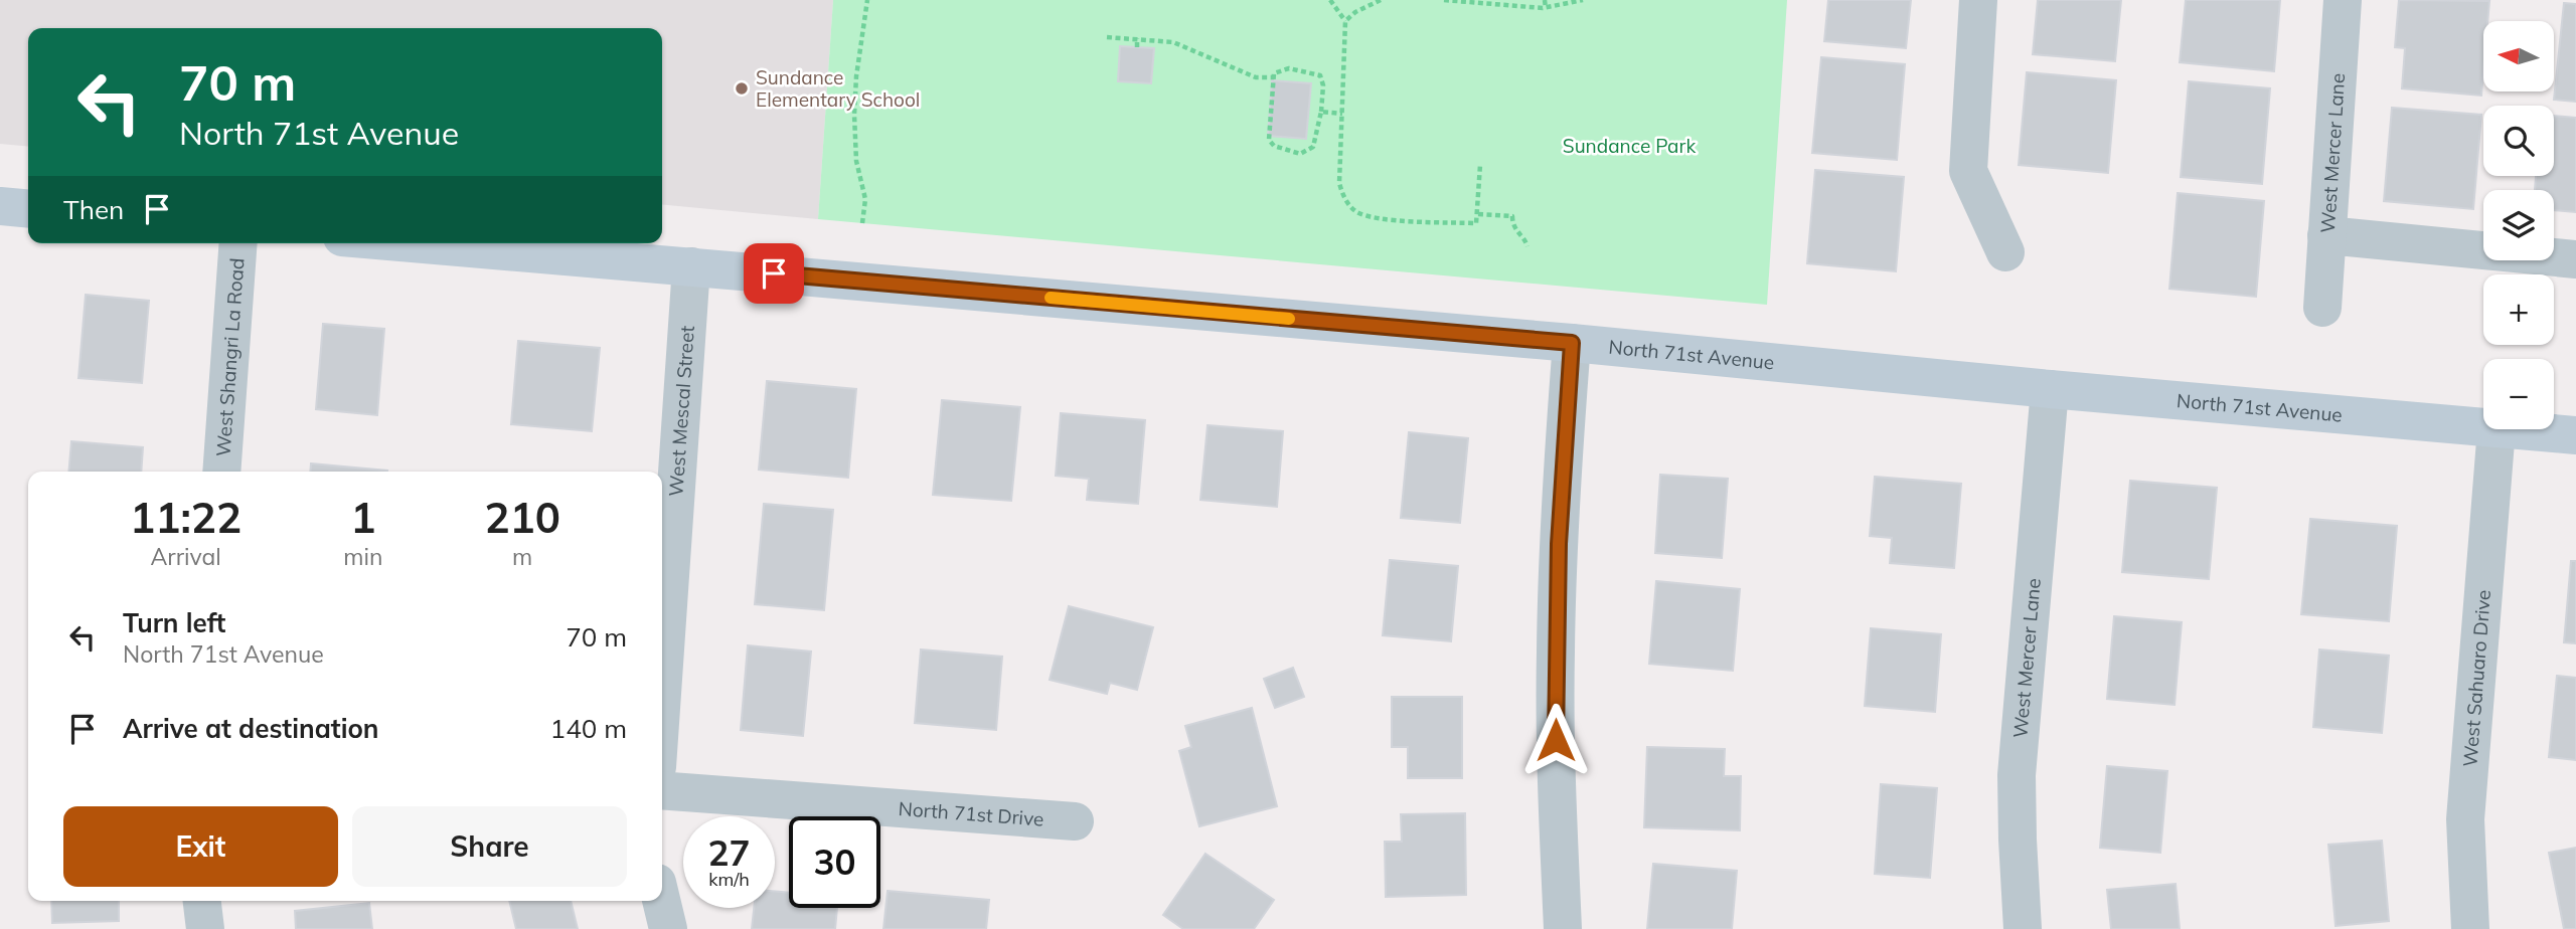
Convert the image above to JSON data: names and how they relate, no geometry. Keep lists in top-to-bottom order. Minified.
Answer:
{"streets":{"street":["West Mercer Lane","North 71st Avenue","West Shangri La Road","West Mescal Street","West Sahuaro Drive","North 71st Drive"]},"crossings":[["West Mercer Lane","North 71st Avenue"],["North 71st Avenue","West Mescal Street"]],"parks":["Sundance Park"],"places":["Sundance Elementary School"],"north":"left","page":{"map_buttons":["+","−"],"turn":["70 m","North 71st Avenue"],"then":"Then","eta":["11:22","Arrival","1","min","210","m"],"list":[{"name":"Turn left","note":"North 71st Avenue","value":"70 m"},{"name":"Arrive at destination","value":"140 m"}],"buttons":["Exit","Share"],"speed":"27 km/h","limit":"30"}}
